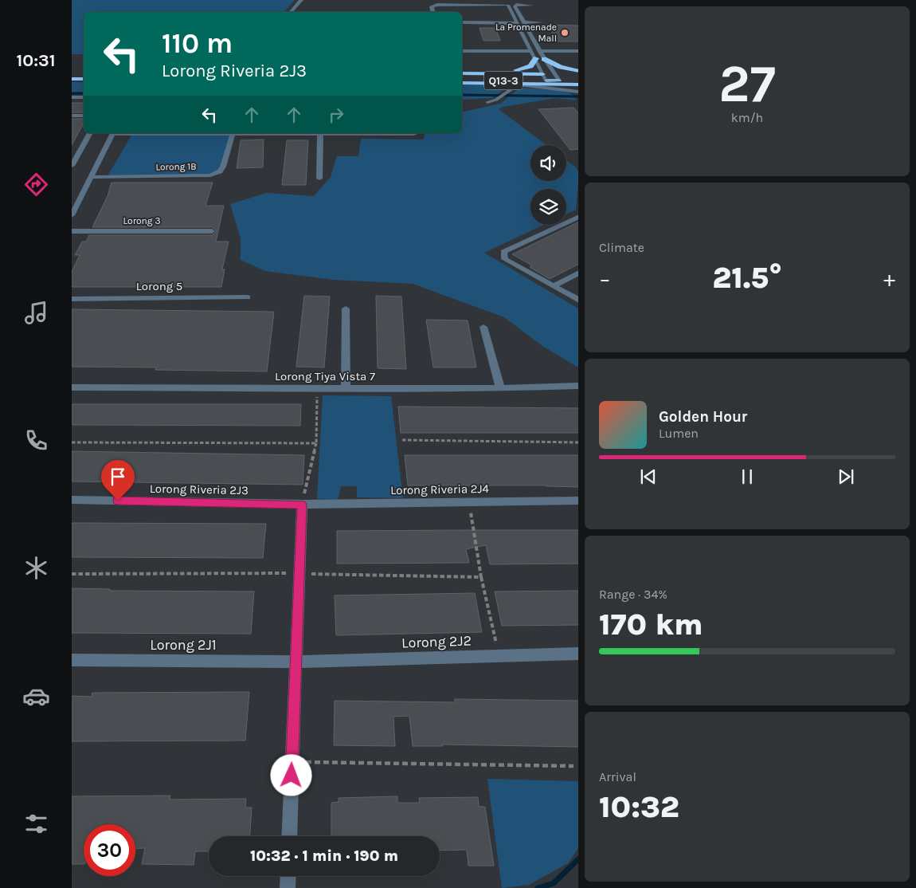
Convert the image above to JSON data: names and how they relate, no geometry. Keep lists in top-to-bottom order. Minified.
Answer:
{"streets":{"highway":["Q13-3"],"street":["Lorong 1B","Lorong 3","Lorong 5","Lorong Tiya Vista 7","Lorong Riveria 2J3","Lorong Riveria 2J4","Lorong 2J2","Lorong 2J1"]},"crossings":[["Lorong Riveria 2J3","Lorong Riveria 2J4"],["Lorong 2J2","Lorong 2J1"]],"places":["La Promenade Mall"],"page":{"tabs":"10:31","tile":[["27","km/h"],"Climate",["Range · 34%","170 km"],["Arrival","10:32"]],"turn":["110 m","Lorong Riveria 2J3"],"heat":["−","21.5°","+"],"song":["Golden Hour","Lumen"],"limit":"30","trip":"10:32 · 1 min · 190 m"}}
